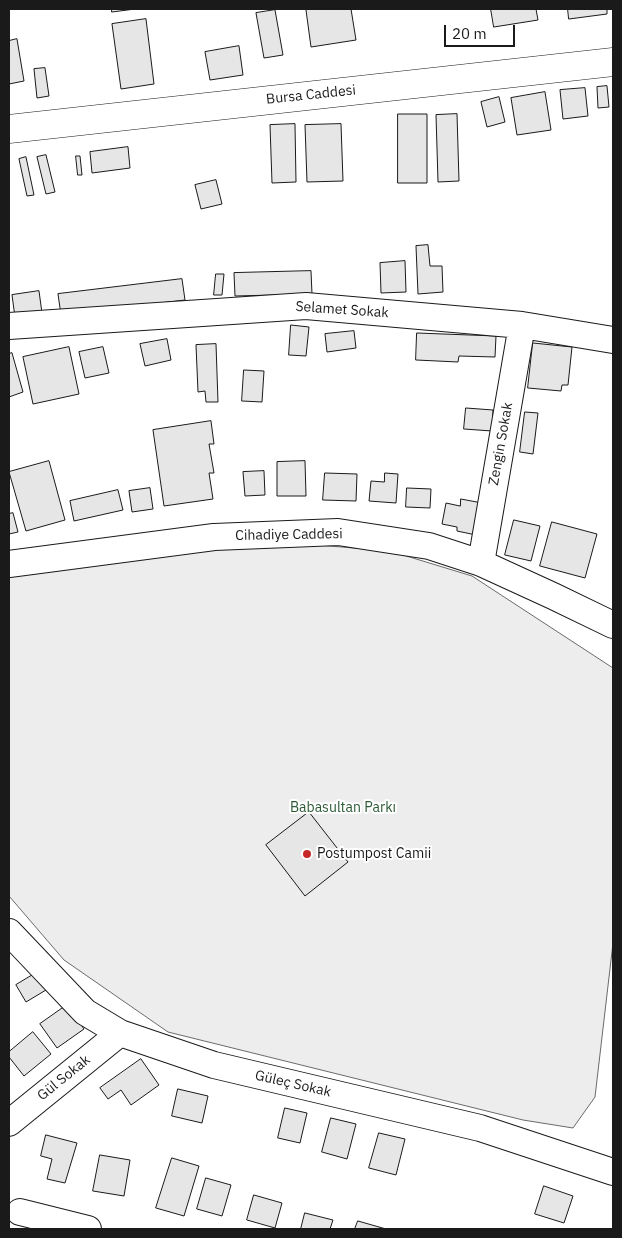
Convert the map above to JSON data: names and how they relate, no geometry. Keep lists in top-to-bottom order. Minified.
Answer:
{"streets":{"main road":["Bursa Caddesi"],"street":["Selamet Sokak","Zengin Sokak","Cihadiye Caddesi","Gül Sokak","Güleç Sokak"]},"crossings":[["Selamet Sokak","Zengin Sokak"],["Zengin Sokak","Cihadiye Caddesi"],["Gül Sokak","Güleç Sokak"]],"parks":["Babasultan Parkı"],"places":["Postumpost Camii"],"scale_bar":"20 m"}
